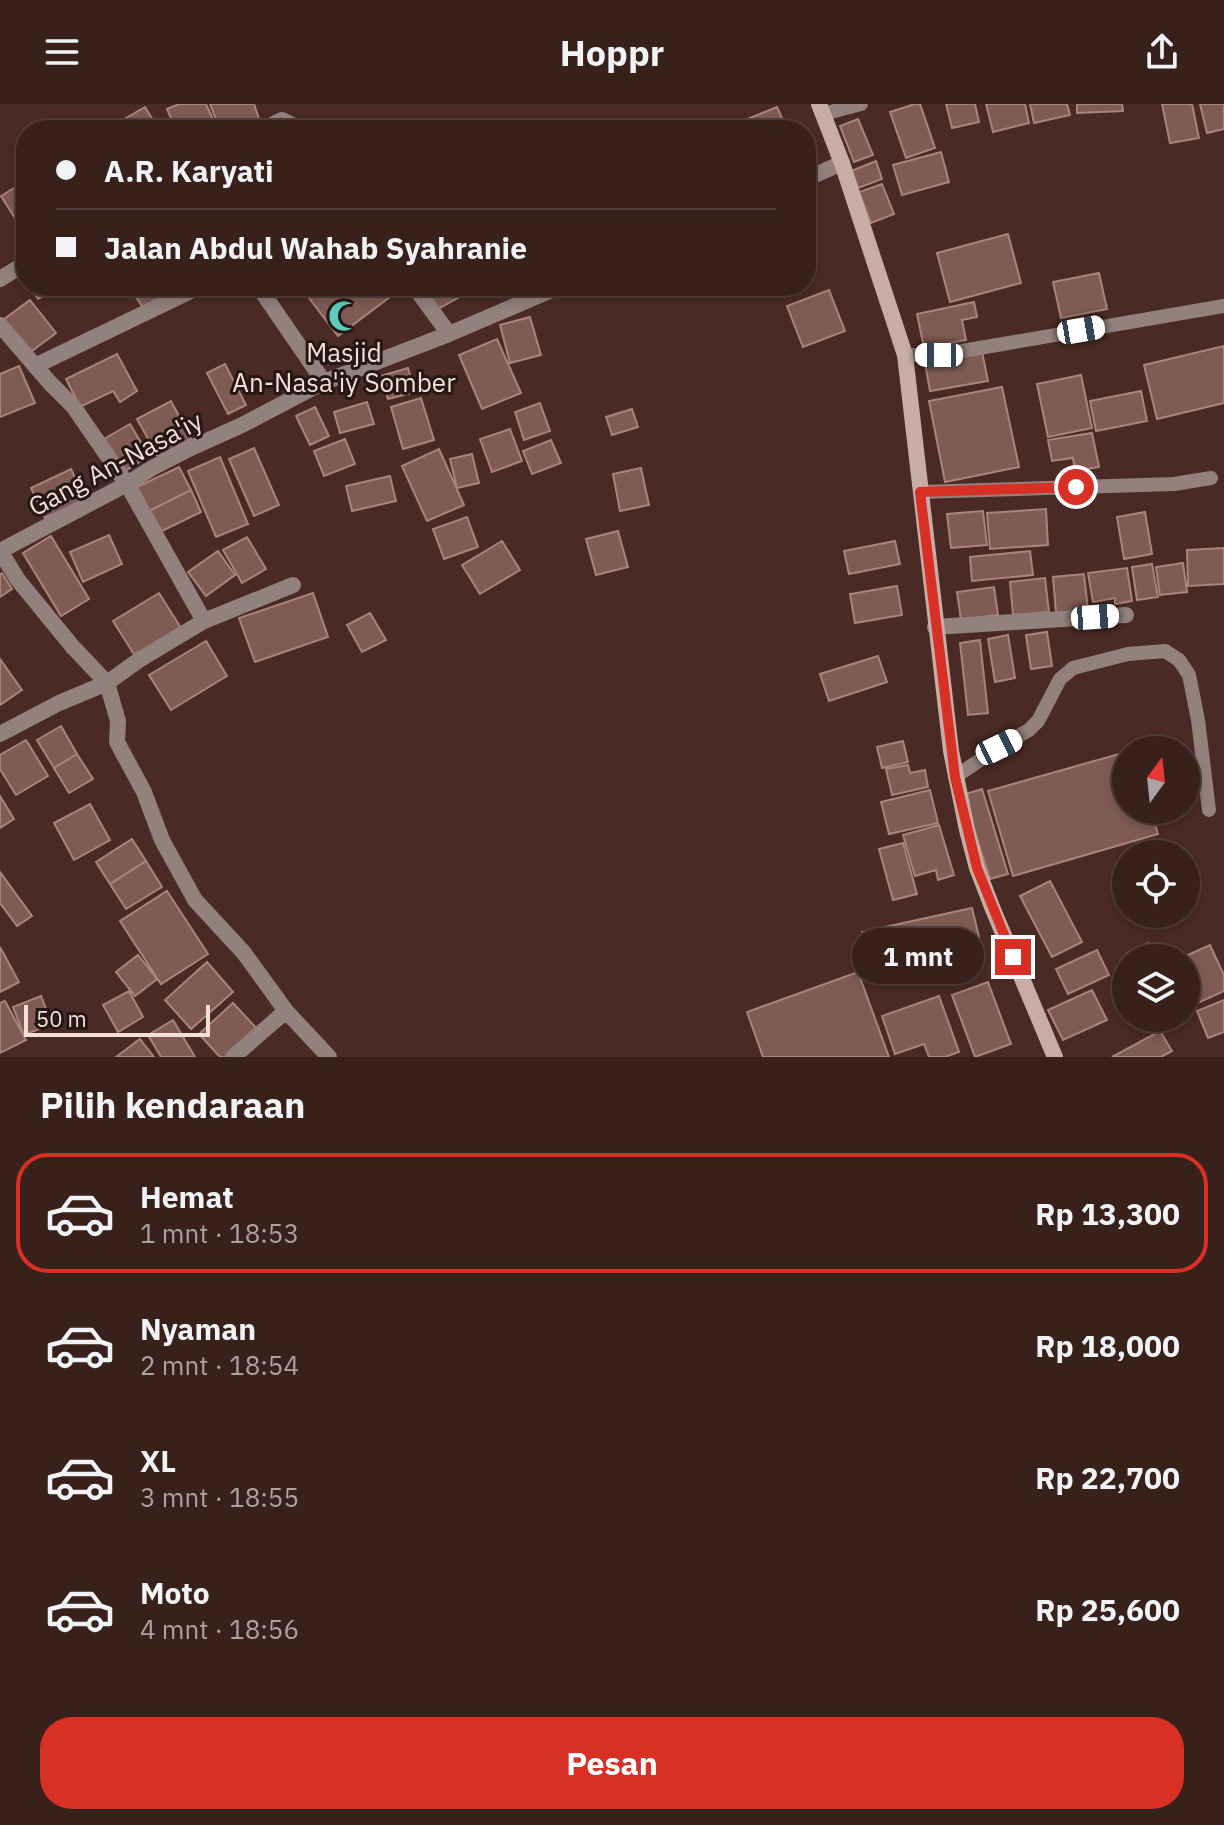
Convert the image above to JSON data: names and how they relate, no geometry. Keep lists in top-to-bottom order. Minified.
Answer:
{"streets":{"street":["Gang An-Nasa'iy"]},"places":{"mosque":["Masjid An-Nasa'iy Somber"]},"scale_bar":"50 m","north":"top","page":{"header":"Hoppr","banner":["A.R. Karyati","Jalan Abdul Wahab Syahranie"],"bubble":"1 mnt","scale":"50 m","heading":"Pilih kendaraan","list":[{"name":"Hemat","note":"1 mnt · 18:53","value":"Rp 13,300"},{"name":"Nyaman","note":"2 mnt · 18:54","value":"Rp 18,000"},{"name":"XL","note":"3 mnt · 18:55","value":"Rp 22,700"},{"name":"Moto","note":"4 mnt · 18:56","value":"Rp 25,600"}],"buttons":"Pesan"}}
